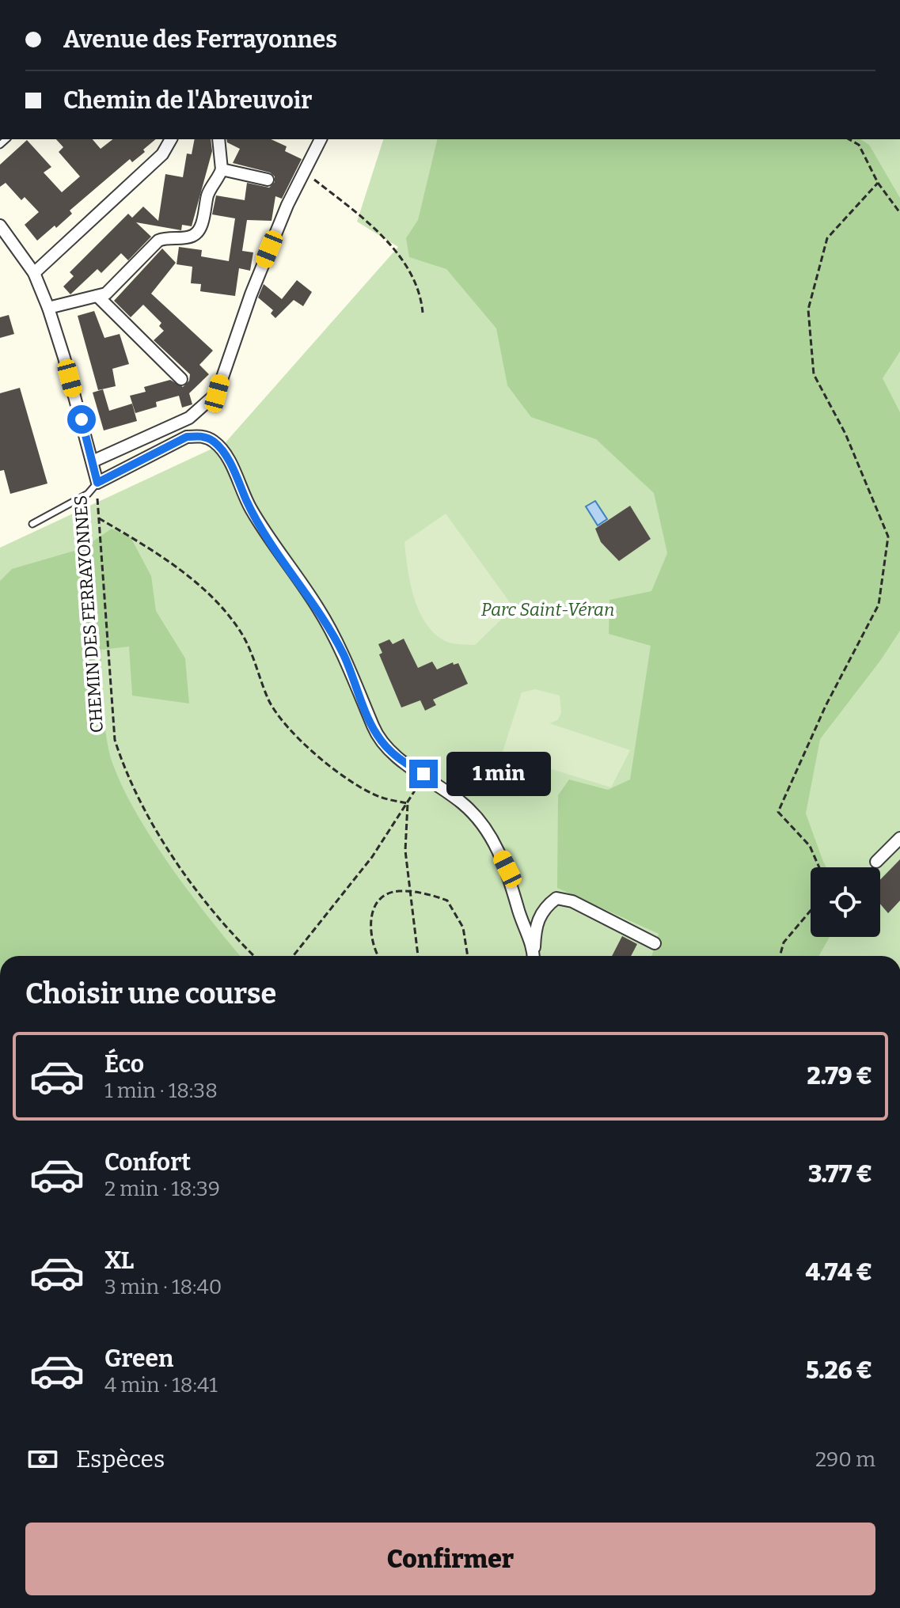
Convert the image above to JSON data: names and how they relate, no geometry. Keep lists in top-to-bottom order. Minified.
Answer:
{"streets":{"path":["CHEMIN DES FERRAYONNES"]},"parks":["Parc Saint-Véran"],"page":{"banner":["Avenue des Ferrayonnes","Chemin de l'Abreuvoir"],"bubble":"1 min","heading":"Choisir une course","list":[{"name":"Éco","note":"1 min · 18:38","value":"2.79 €"},{"name":"Confort","note":"2 min · 18:39","value":"3.77 €"},{"name":"XL","note":"3 min · 18:40","value":"4.74 €"},{"name":"Green","note":"4 min · 18:41","value":"5.26 €"}],"pay":["Espèces","290 m"],"buttons":"Confirmer"}}
